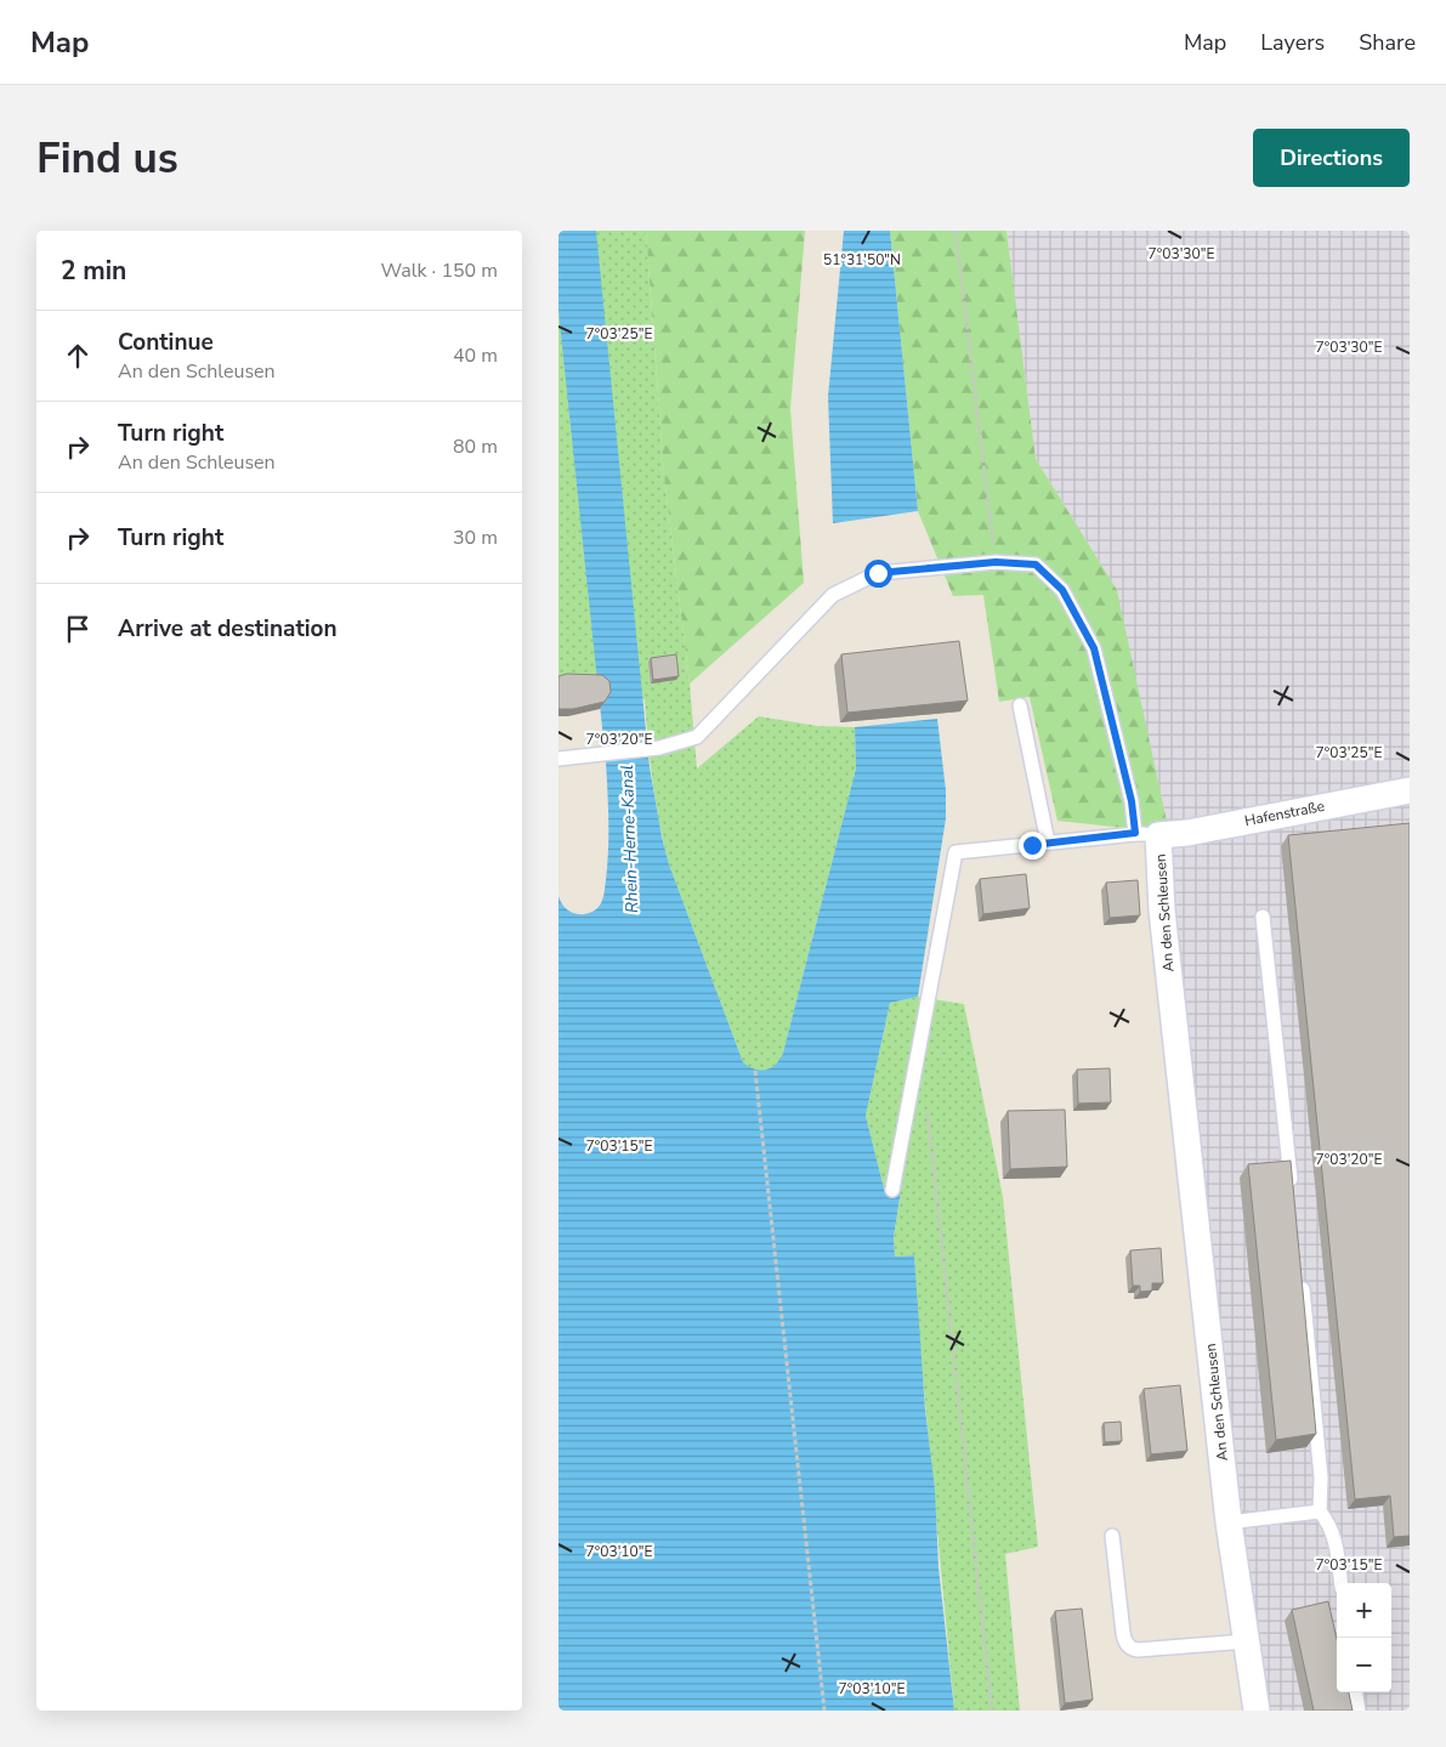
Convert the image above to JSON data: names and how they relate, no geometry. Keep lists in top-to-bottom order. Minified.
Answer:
{"streets":{"street":["Hafenstraße","An den Schleusen"]},"crossings":[["Hafenstraße","An den Schleusen"]],"water":["Rhein-Herne-Kanal"],"page":{"header":"Map","nav":["Map","Layers","Share"],"buttons":"Directions","title":"Find us","heading":["2 min","Walk · 150 m"],"list":[["Continue","An den Schleusen","40 m"],["Turn right","An den Schleusen","80 m"],["Turn right","30 m"],"Arrive at destination"],"map_buttons":["+","−"]},"coordinates":["7°03'30\"E","51°31'50\"N","7°03'25\"E","7°03'20\"E","7°03'15\"E","7°03'10\"E"]}
